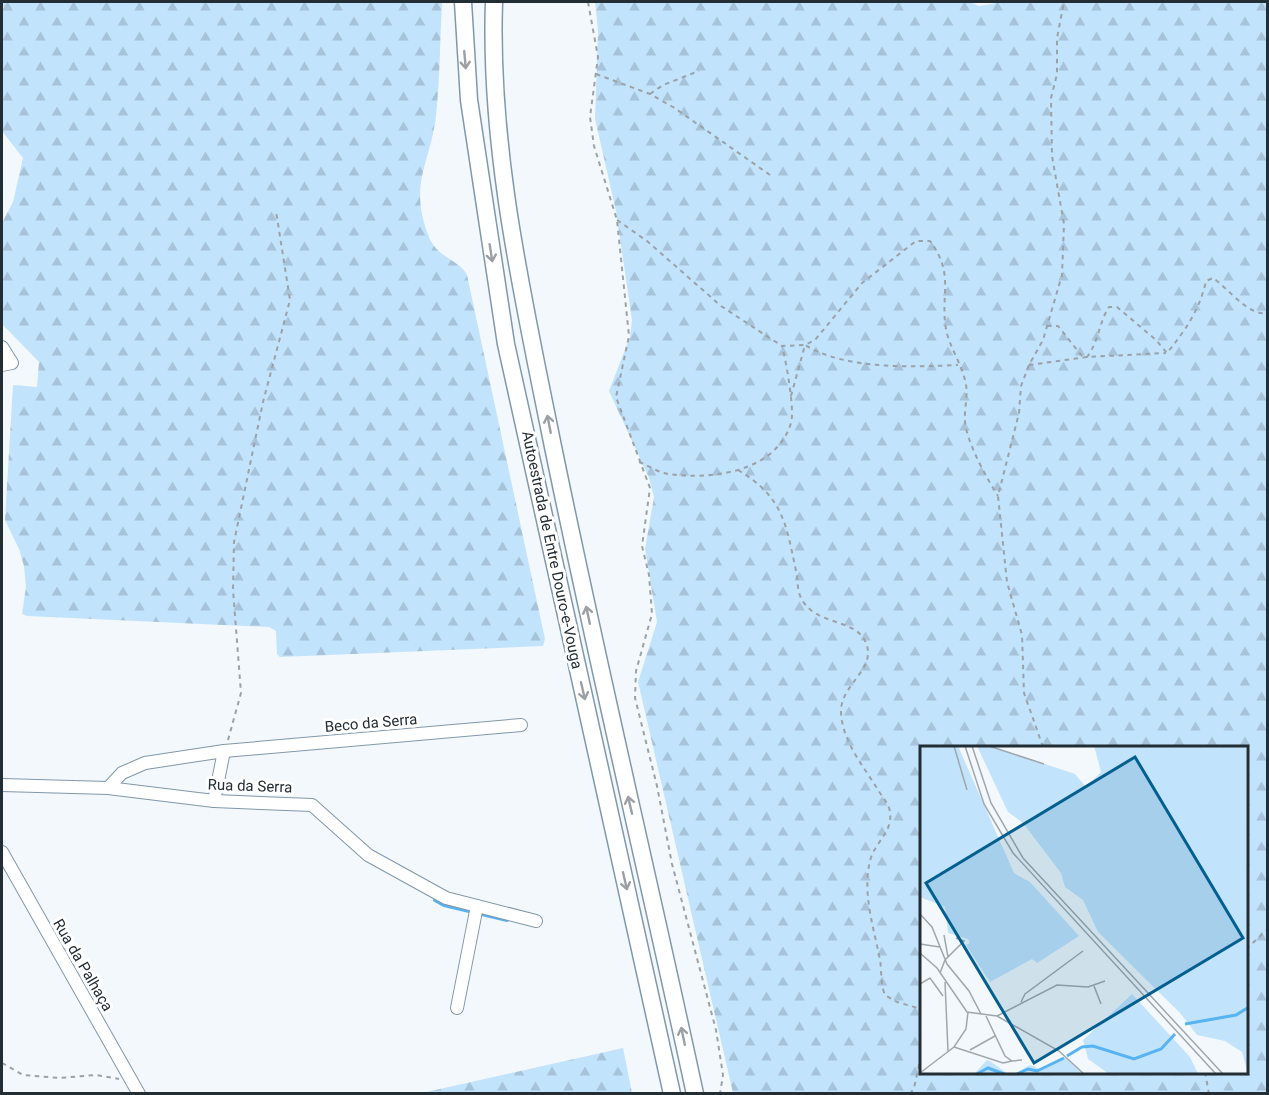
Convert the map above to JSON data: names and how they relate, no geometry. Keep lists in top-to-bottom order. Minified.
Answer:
{"streets":{"highway":["Autoestrada de Entre Douro-e-Vouga"],"street":["Beco da Serra","Rua da Serra","Rua da Palhaça"]},"crossings":[["Beco da Serra","Rua da Serra"]]}
